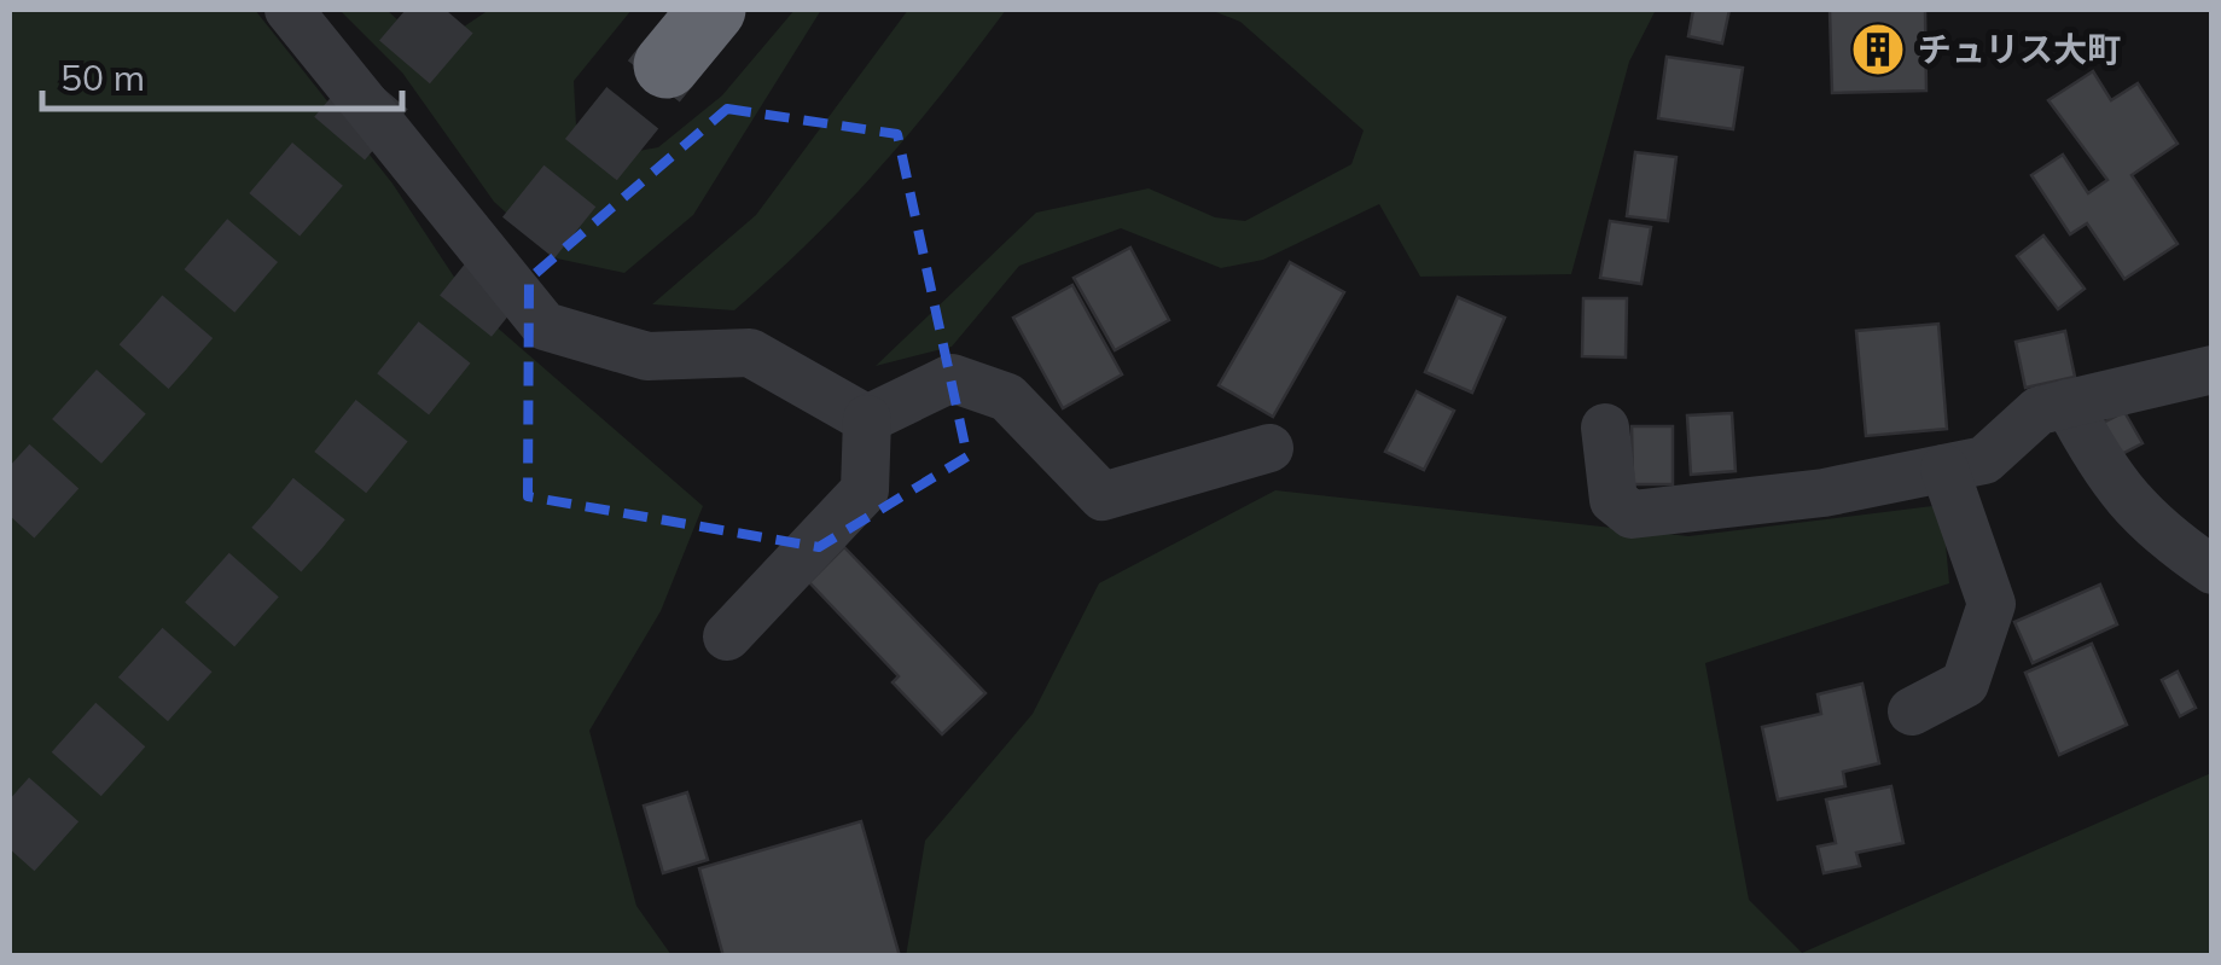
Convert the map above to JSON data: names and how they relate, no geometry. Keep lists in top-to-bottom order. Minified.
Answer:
{"places":{"building":["チュリス大町"]},"scale_bar":"50 m"}
